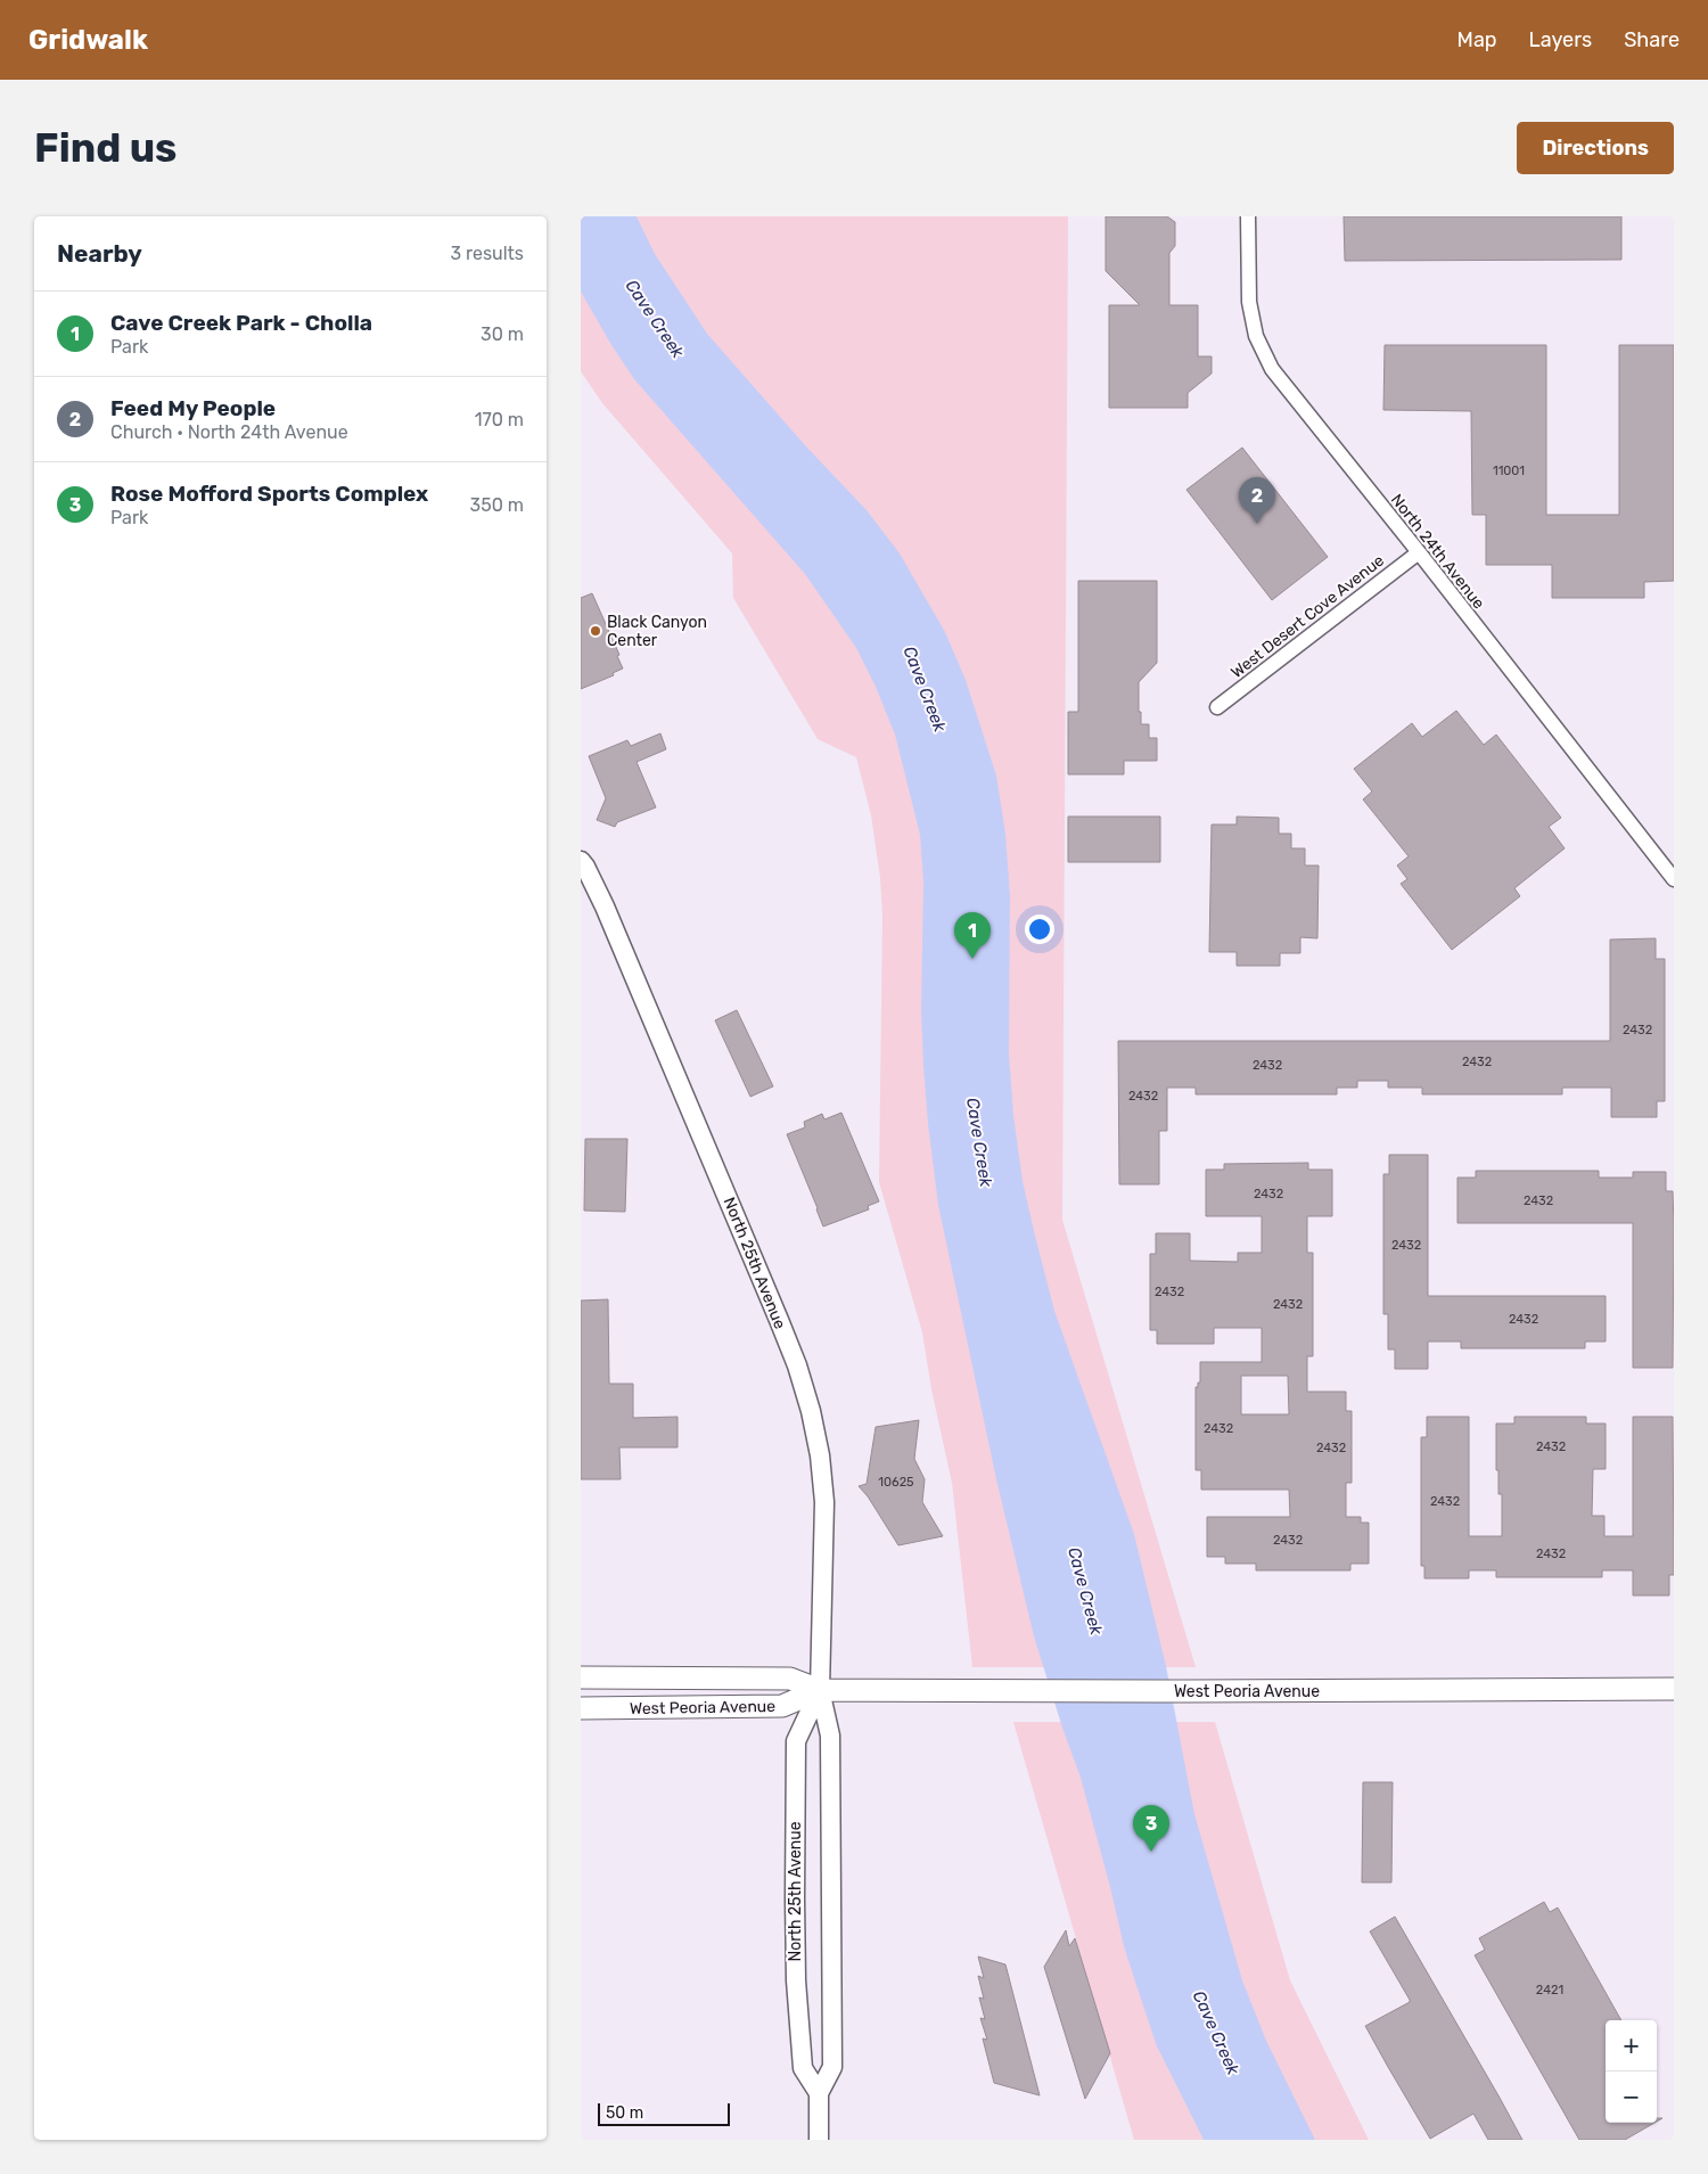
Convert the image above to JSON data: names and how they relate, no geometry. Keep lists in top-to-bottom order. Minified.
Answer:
{"streets":{"main road":["West Peoria Avenue"],"street":["North 24th Avenue","West Desert Cove Avenue","North 25th Avenue"]},"crossings":[["North 24th Avenue","West Desert Cove Avenue"],["North 25th Avenue","West Peoria Avenue"]],"water":["Cave Creek"],"places":["Black Canyon Center"],"house_numbers":["11001","2432","2432","2432","2432","2432","2432","2432","2432","2432","2432","2432","2432","2432","10625","2432","2432","2432","2421"],"scale_bar":"50 m","page":{"header":"Gridwalk","nav":["Map","Layers","Share"],"buttons":"Directions","title":"Find us","heading":["Nearby","3 results"],"list":[{"mark":"1","name":"Cave Creek Park - Cholla","note":"Park","value":"30 m"},{"mark":"2","name":"Feed My People","note":"Church · North 24th Avenue","value":"170 m"},{"mark":"3","name":"Rose Mofford Sports Complex","note":"Park","value":"350 m"}],"pins":["2","1","3"],"map_buttons":["+","−"],"scale":"50 m"}}
